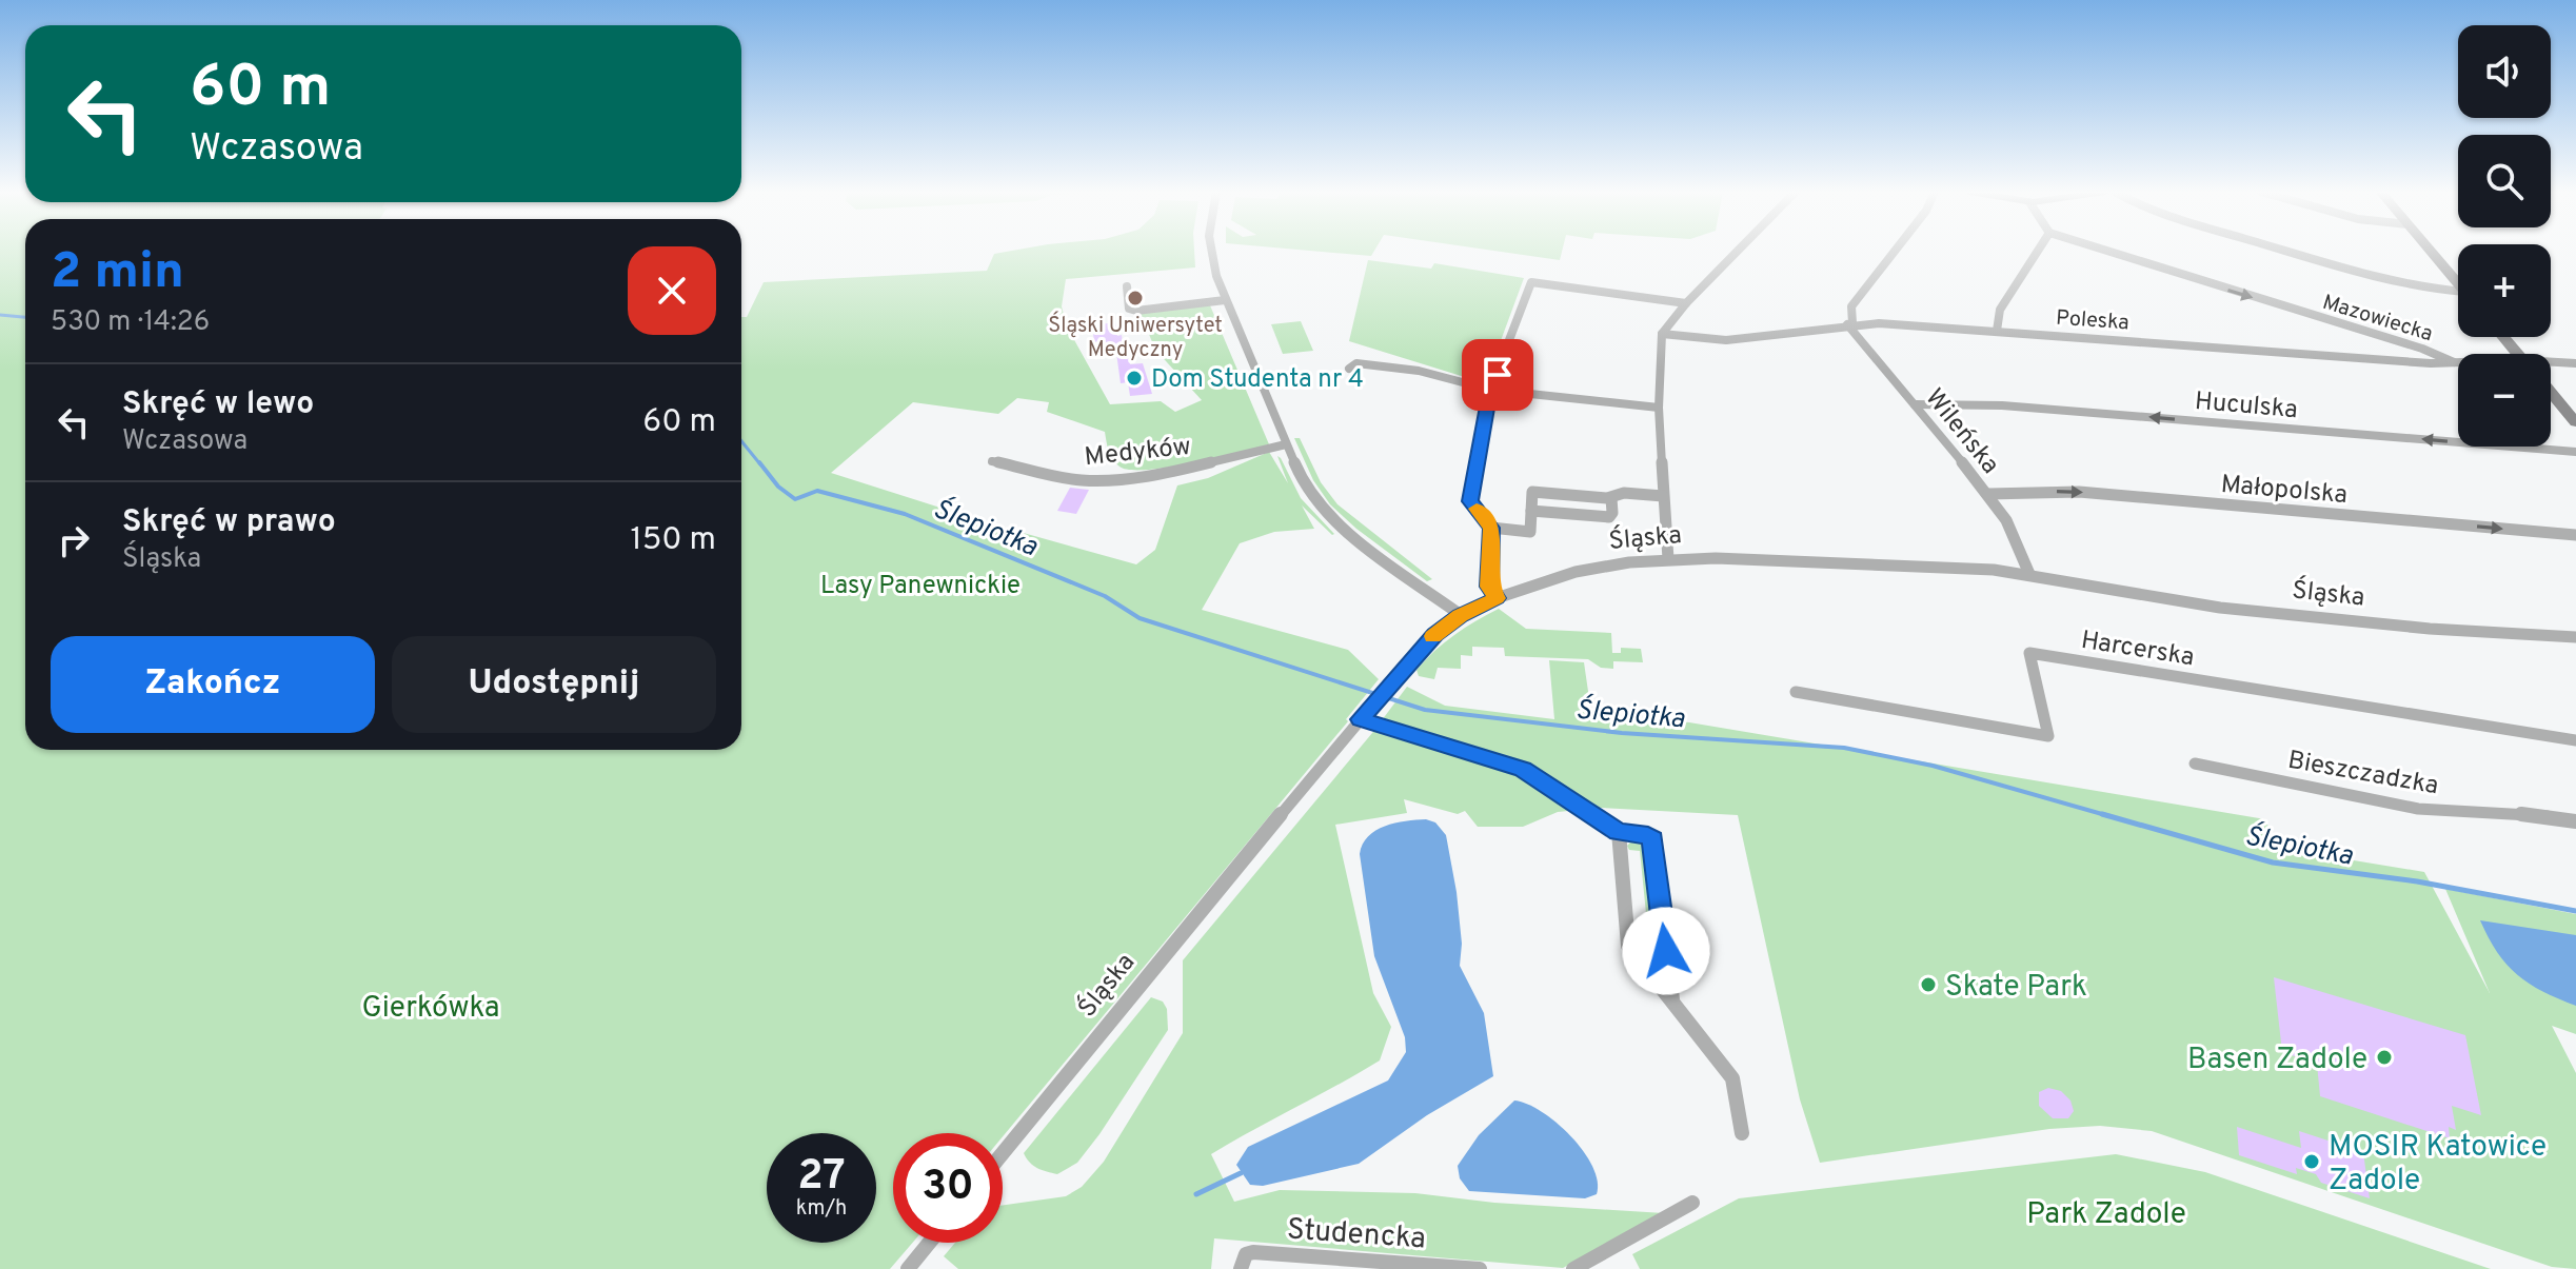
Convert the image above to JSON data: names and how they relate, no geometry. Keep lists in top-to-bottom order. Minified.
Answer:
{"streets":{"street":["Mazowiecka","Poleska","Huculska","Wileńska","Medyków","Małopolska","Śląska","Harcerska","Bieszczadzka","Studencka"]},"crossings":[["Mazowiecka","Poleska"],["Poleska","Wileńska"],["Huculska","Wileńska"],["Wileńska","Małopolska"],["Wileńska","Śląska"]],"one_way":["Huculska","Małopolska"],"water":["Ślepiotka"],"parks":["Lasy Panewnickie","Gierkówka","Park Zadole"],"places":["Śląski Uniwersytet Medyczny","Dom Studenta nr 4","Skate Park","Basen Zadole","MOSIR Katowice Zadole"],"page":{"map_buttons":["+","−"],"turn":["60 m","Wczasowa"],"heading":["2 min","530 m · 14:26"],"list":[{"name":"Skręć w lewo","note":"Wczasowa","value":"60 m"},{"name":"Skręć w prawo","note":"Śląska","value":"150 m"}],"buttons":["Zakończ","Udostępnij"],"speed":"27 km/h","limit":"30"}}
